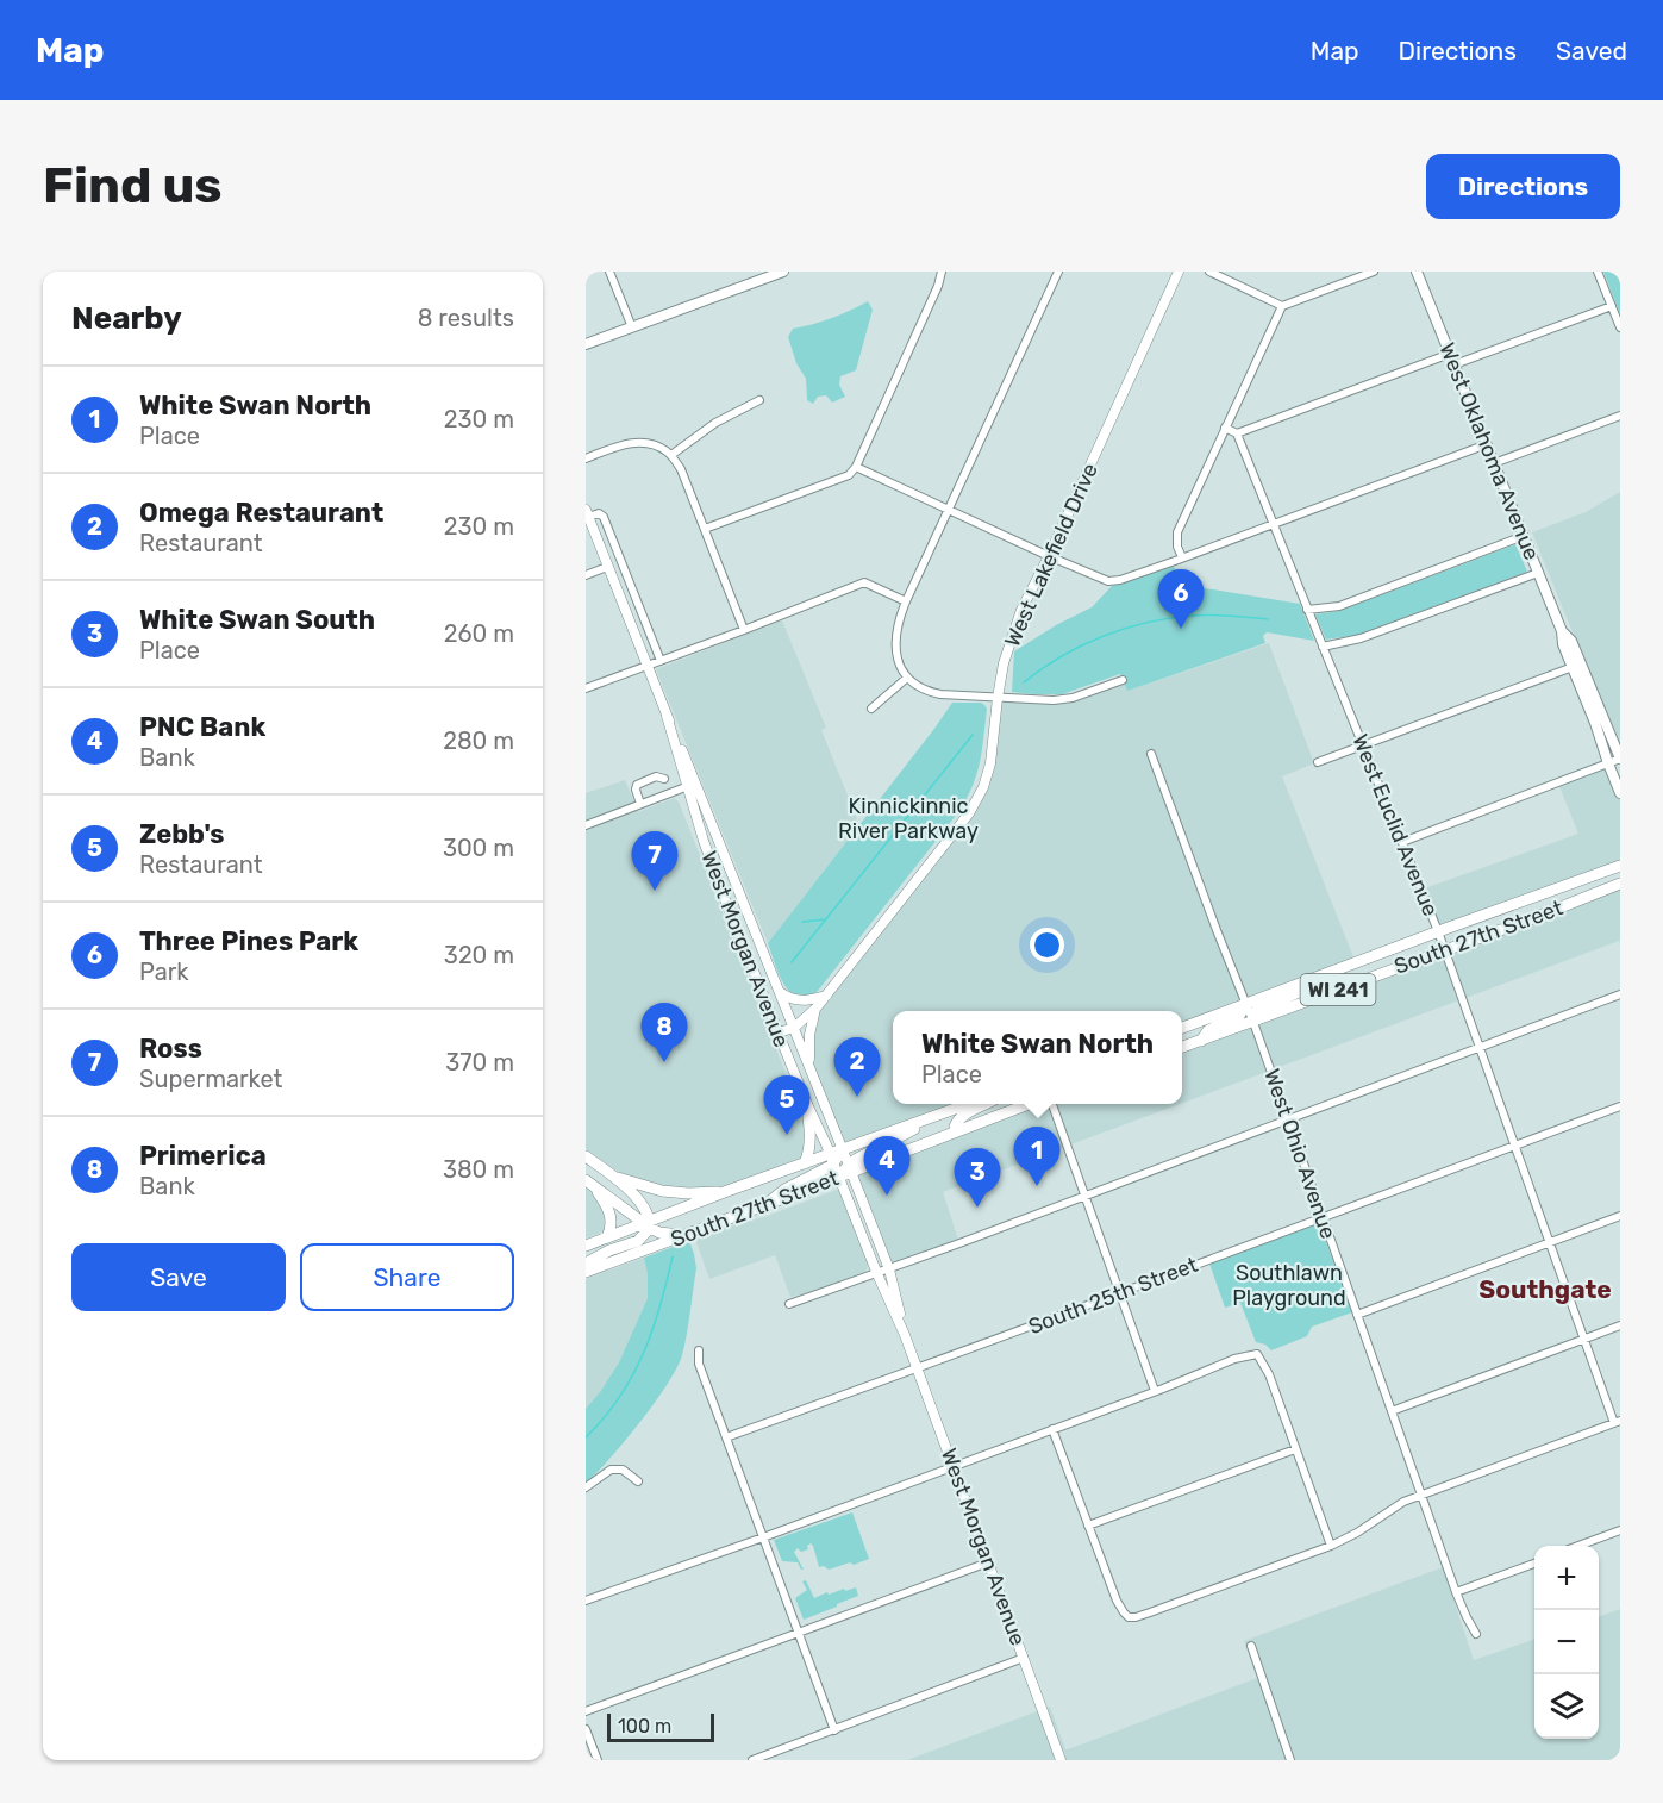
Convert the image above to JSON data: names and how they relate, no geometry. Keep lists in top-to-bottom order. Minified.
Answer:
{"streets":{"main road":["West Oklahoma Avenue","South 27th Street","WI 241"],"street":["West Lakefield Drive","West Euclid Avenue","West Morgan Avenue","West Ohio Avenue","South 25th Street"]},"crossings":[["West Lakefield Drive","West Morgan Avenue"],["West Euclid Avenue","South 27th Street"],["West Euclid Avenue","South 25th Street"],["South 27th Street","West Morgan Avenue"],["South 27th Street","West Ohio Avenue"],["West Morgan Avenue","South 25th Street"],["West Ohio Avenue","South 25th Street"]],"districts":["Southgate"],"parks":["Kinnickinnic River Parkway","Southlawn Playground"],"scale_bar":"100 m","page":{"header":"Map","nav":["Map","Directions","Saved"],"buttons":["Directions",["Save","Share"]],"title":"Find us","heading":["Nearby","8 results"],"list":[{"mark":"1","name":"White Swan North","note":"Place","value":"230 m"},{"mark":"2","name":"Omega Restaurant","note":"Restaurant","value":"230 m"},{"mark":"3","name":"White Swan South","note":"Place","value":"260 m"},{"mark":"4","name":"PNC Bank","note":"Bank","value":"280 m"},{"mark":"5","name":"Zebb's","note":"Restaurant","value":"300 m"},{"mark":"6","name":"Three Pines Park","note":"Park","value":"320 m"},{"mark":"7","name":"Ross","note":"Supermarket","value":"370 m"},{"mark":"8","name":"Primerica","note":"Bank","value":"380 m"}],"pins":["6","7","8","2","5","1","4","3"],"popup":["White Swan North","Place"],"map_buttons":["+","−"],"scale":"100 m"}}
